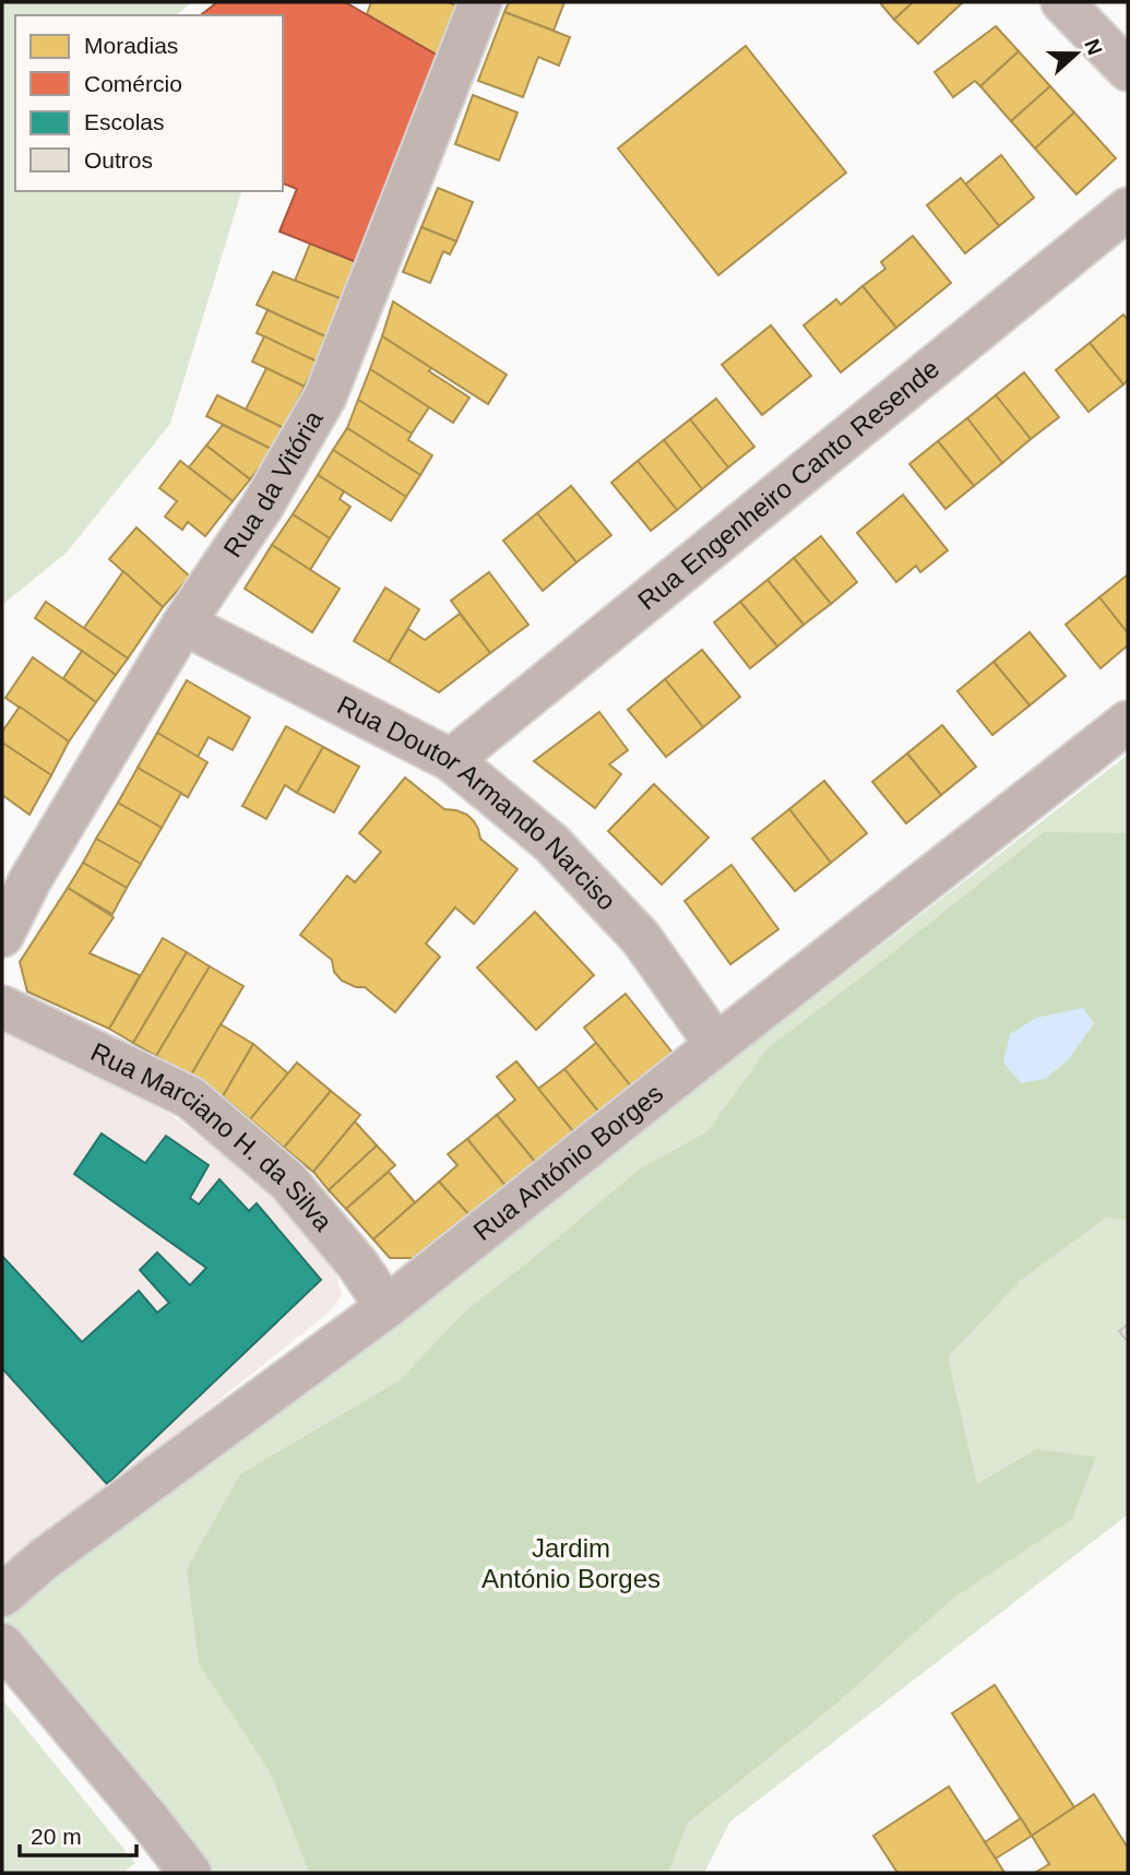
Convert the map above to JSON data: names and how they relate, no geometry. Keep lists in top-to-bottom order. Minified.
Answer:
{"streets":{"street":["Rua da Vitória","Rua Engenheiro Canto Resende","Rua Doutor Armando Narciso","Rua Marciano H. da Silva","Rua António Borges"]},"crossings":[["Rua da Vitória","Rua Doutor Armando Narciso"],["Rua Engenheiro Canto Resende","Rua Doutor Armando Narciso"],["Rua Doutor Armando Narciso","Rua António Borges"],["Rua Marciano H. da Silva","Rua António Borges"]],"parks":["Jardim António Borges"],"legend":["Moradias","Comércio","Escolas","Outros"],"scale_bar":"20 m","north":"right"}
